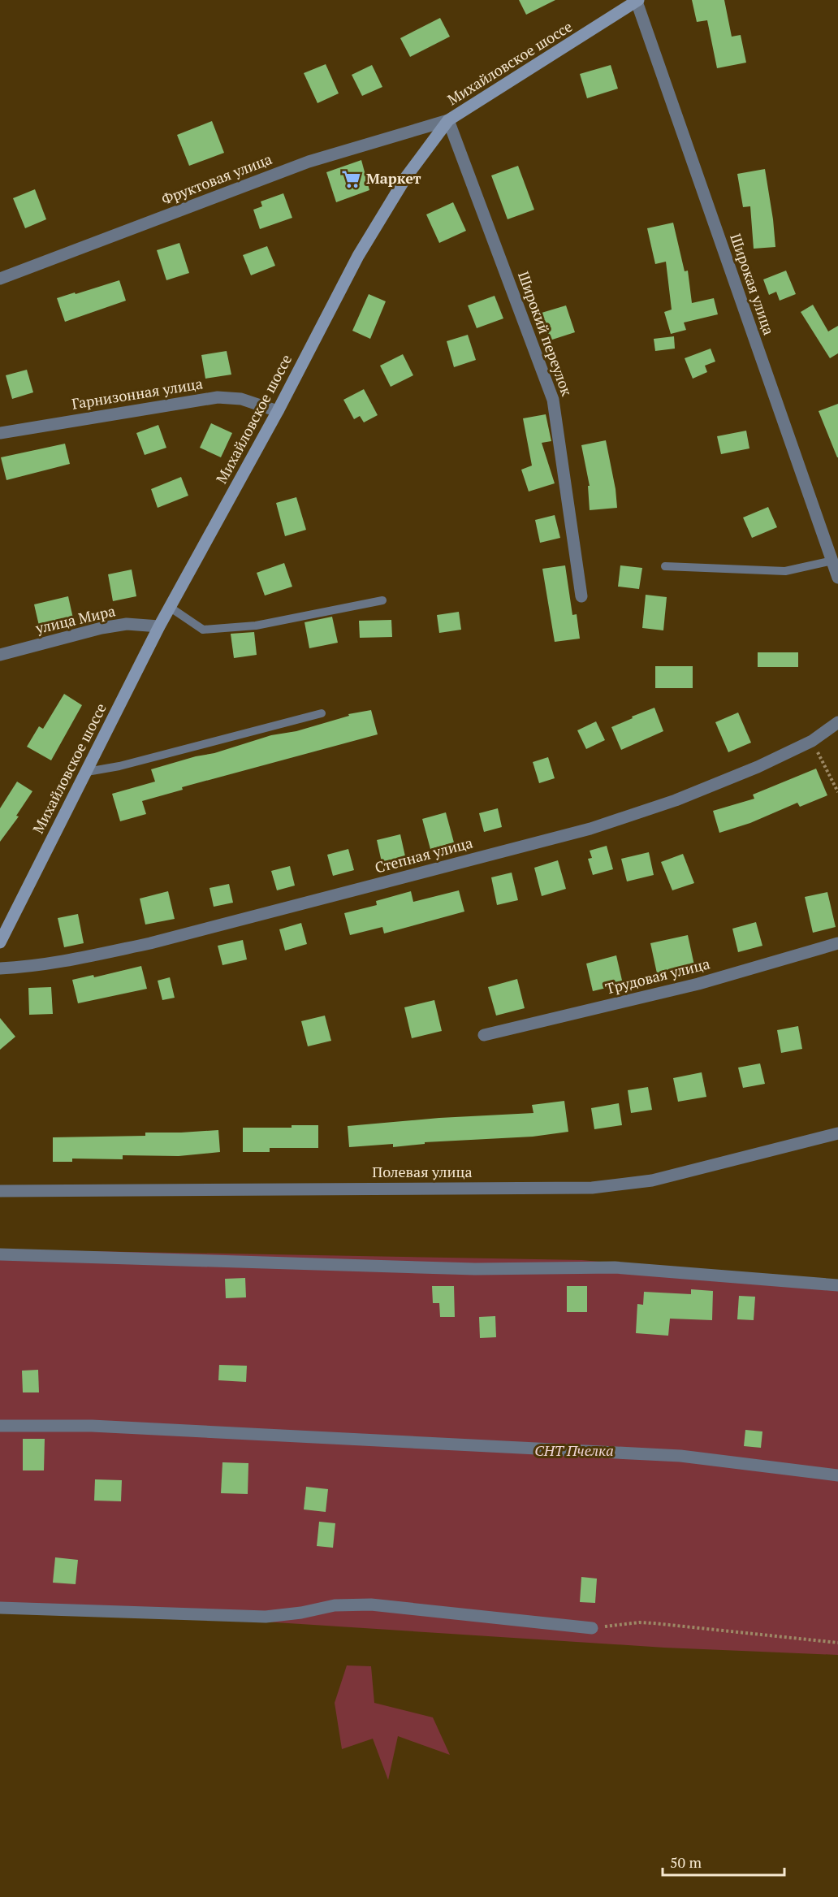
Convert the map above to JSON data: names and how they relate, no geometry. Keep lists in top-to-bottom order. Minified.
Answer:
{"streets":{"main road":["Михайловское шоссе"],"street":["Фруктовая улица","Широкая улица","Широкий переулок","Гарнизонная улица","улица Мира","Степная улица","Трудовая улица","Полевая улица"]},"crossings":[["Михайловское шоссе","Фруктовая улица"],["Михайловское шоссе","Широкая улица"],["Михайловское шоссе","Широкий переулок"],["Михайловское шоссе","Гарнизонная улица"],["Михайловское шоссе","улица Мира"],["Фруктовая улица","Широкий переулок"]],"parks":["СНТ Пчелка"],"places":{"supermarket":["Маркет"]},"scale_bar":"50 m"}
